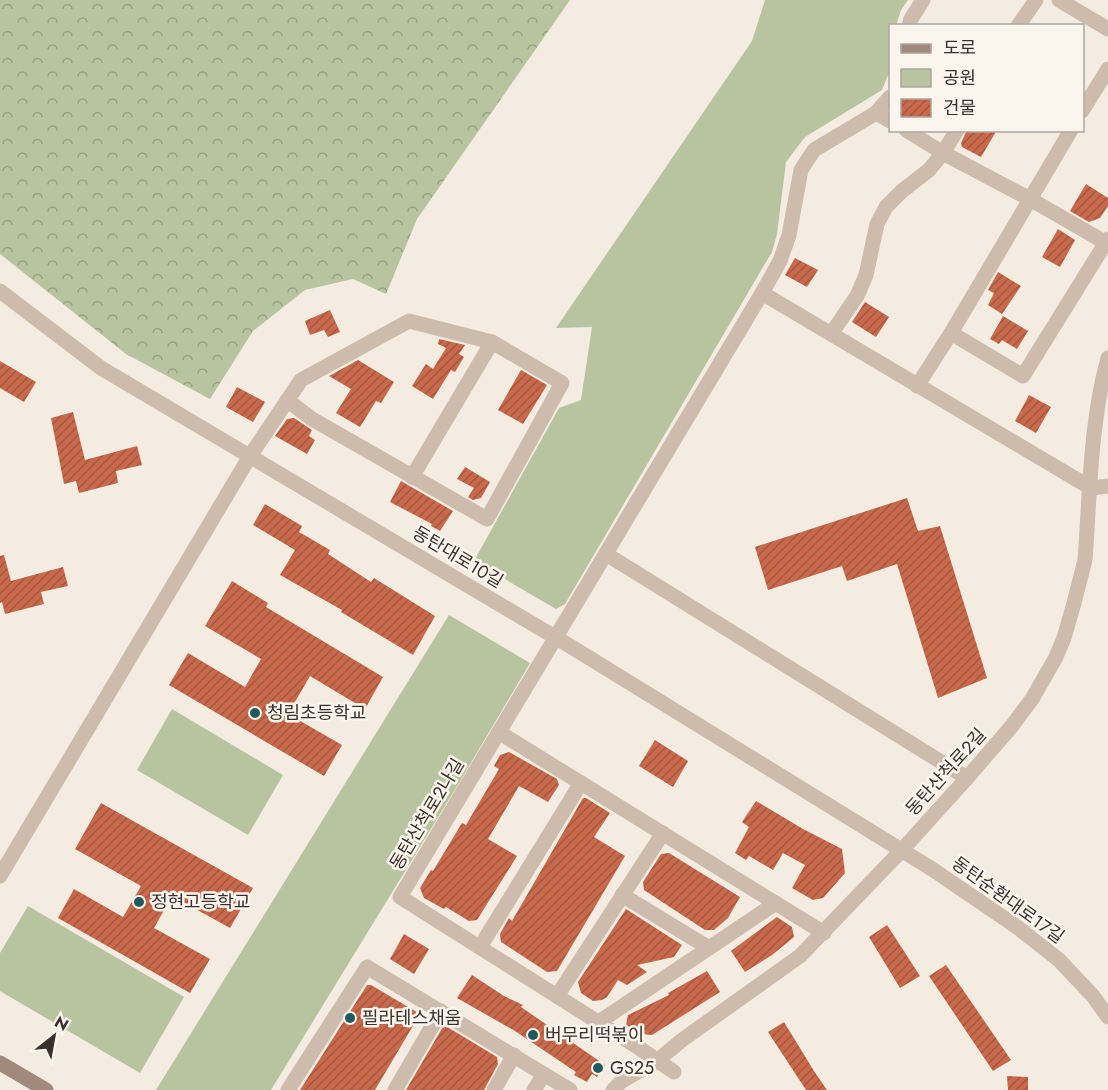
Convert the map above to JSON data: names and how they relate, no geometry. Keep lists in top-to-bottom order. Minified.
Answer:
{"streets":{"street":["동탄대로10길","동탄산척로2길","동탄산척로2나길","동탄순환대로17길"]},"crossings":[["동탄대로10길","동탄산척로2길"],["동탄대로10길","동탄산척로2나길"],["동탄대로10길","동탄순환대로17길"],["동탄산척로2길","동탄산척로2나길"],["동탄산척로2길","동탄순환대로17길"]],"places":["청림초등학교","정현고등학교","필라테스채움","버무리떡볶이","GS25"],"legend":["도로","공원","건물"],"north":"top right"}
